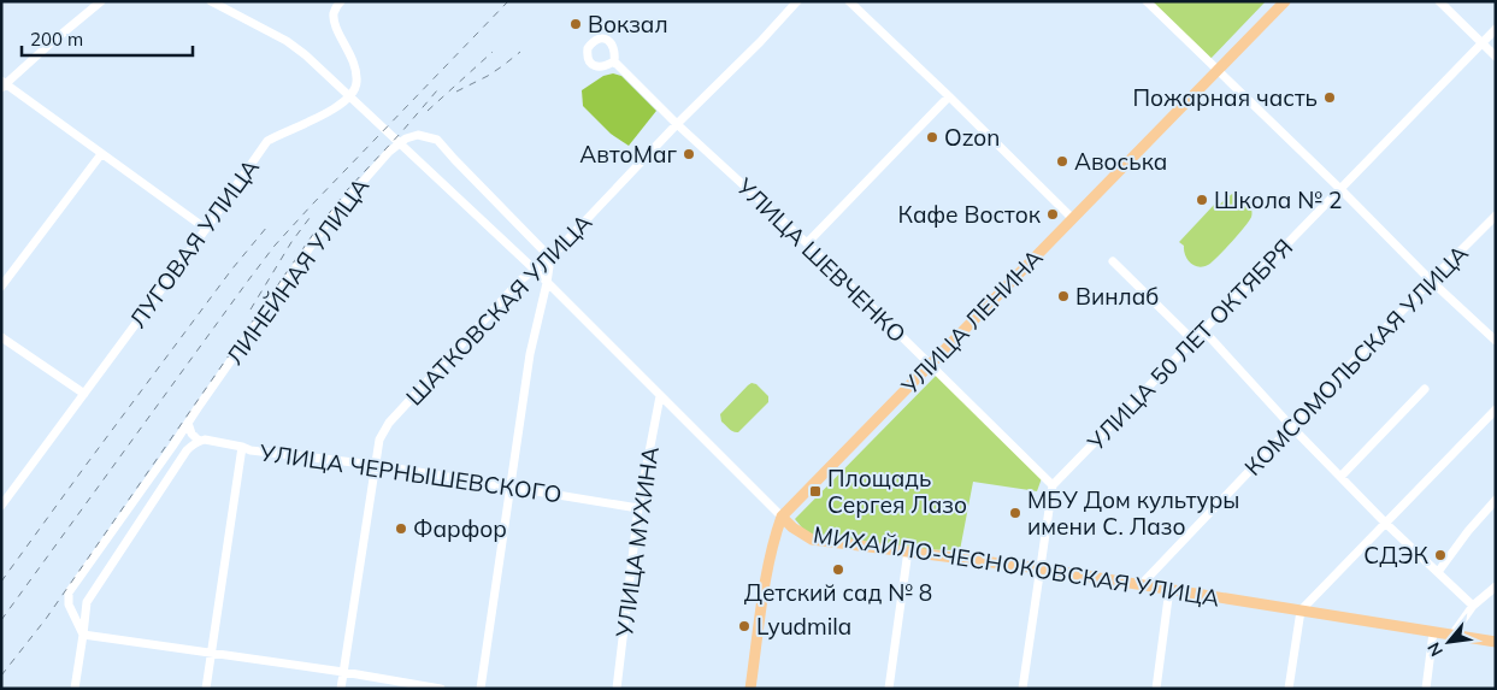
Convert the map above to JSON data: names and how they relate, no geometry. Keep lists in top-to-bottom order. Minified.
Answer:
{"streets":{"main road":["УЛИЦА ЛЕНИНА","МИХАЙЛО-ЧЕСНОКОВСКАЯ УЛИЦА"],"street":["ЛУГОВАЯ УЛИЦА","УЛИЦА ШЕВЧЕНКО","ЛИНЕЙНАЯ УЛИЦА","ШАТКОВСКАЯ УЛИЦА","УЛИЦА 50 ЛЕТ ОКТЯБРЯ","КОМСОМОЛЬСКАЯ УЛИЦА","УЛИЦА ЧЕРНЫШЕВСКОГО","УЛИЦА МУХИНА"]},"crossings":[["УЛИЦА ШЕВЧЕНКО","ШАТКОВСКАЯ УЛИЦА"],["УЛИЦА ШЕВЧЕНКО","УЛИЦА ЛЕНИНА"],["УЛИЦА ШЕВЧЕНКО","УЛИЦА 50 ЛЕТ ОКТЯБРЯ"],["ЛИНЕЙНАЯ УЛИЦА","ШАТКОВСКАЯ УЛИЦА"],["ЛИНЕЙНАЯ УЛИЦА","УЛИЦА ЧЕРНЫШЕВСКОГО"],["ШАТКОВСКАЯ УЛИЦА","УЛИЦА ЧЕРНЫШЕВСКОГО"],["ШАТКОВСКАЯ УЛИЦА","МИХАЙЛО-ЧЕСНОКОВСКАЯ УЛИЦА"],["УЛИЦА ЛЕНИНА","МИХАЙЛО-ЧЕСНОКОВСКАЯ УЛИЦА"],["КОМСОМОЛЬСКАЯ УЛИЦА","МИХАЙЛО-ЧЕСНОКОВСКАЯ УЛИЦА"],["УЛИЦА ЧЕРНЫШЕВСКОГО","УЛИЦА МУХИНА"],["УЛИЦА МУХИНА","МИХАЙЛО-ЧЕСНОКОВСКАЯ УЛИЦА"]],"places":{"other":["Вокзал","Пожарная часть","Ozon","АвтоМаг","Авоська","Школа № 2","Кафе Восток","Винлаб","МБУ Дом культуры имени С. Лазо","Фарфор","СДЭК","Детский сад № 8","Lyudmila"],"transit":["Площадь Сергея Лазо"]},"scale_bar":"200 m","north":"bottom left"}
